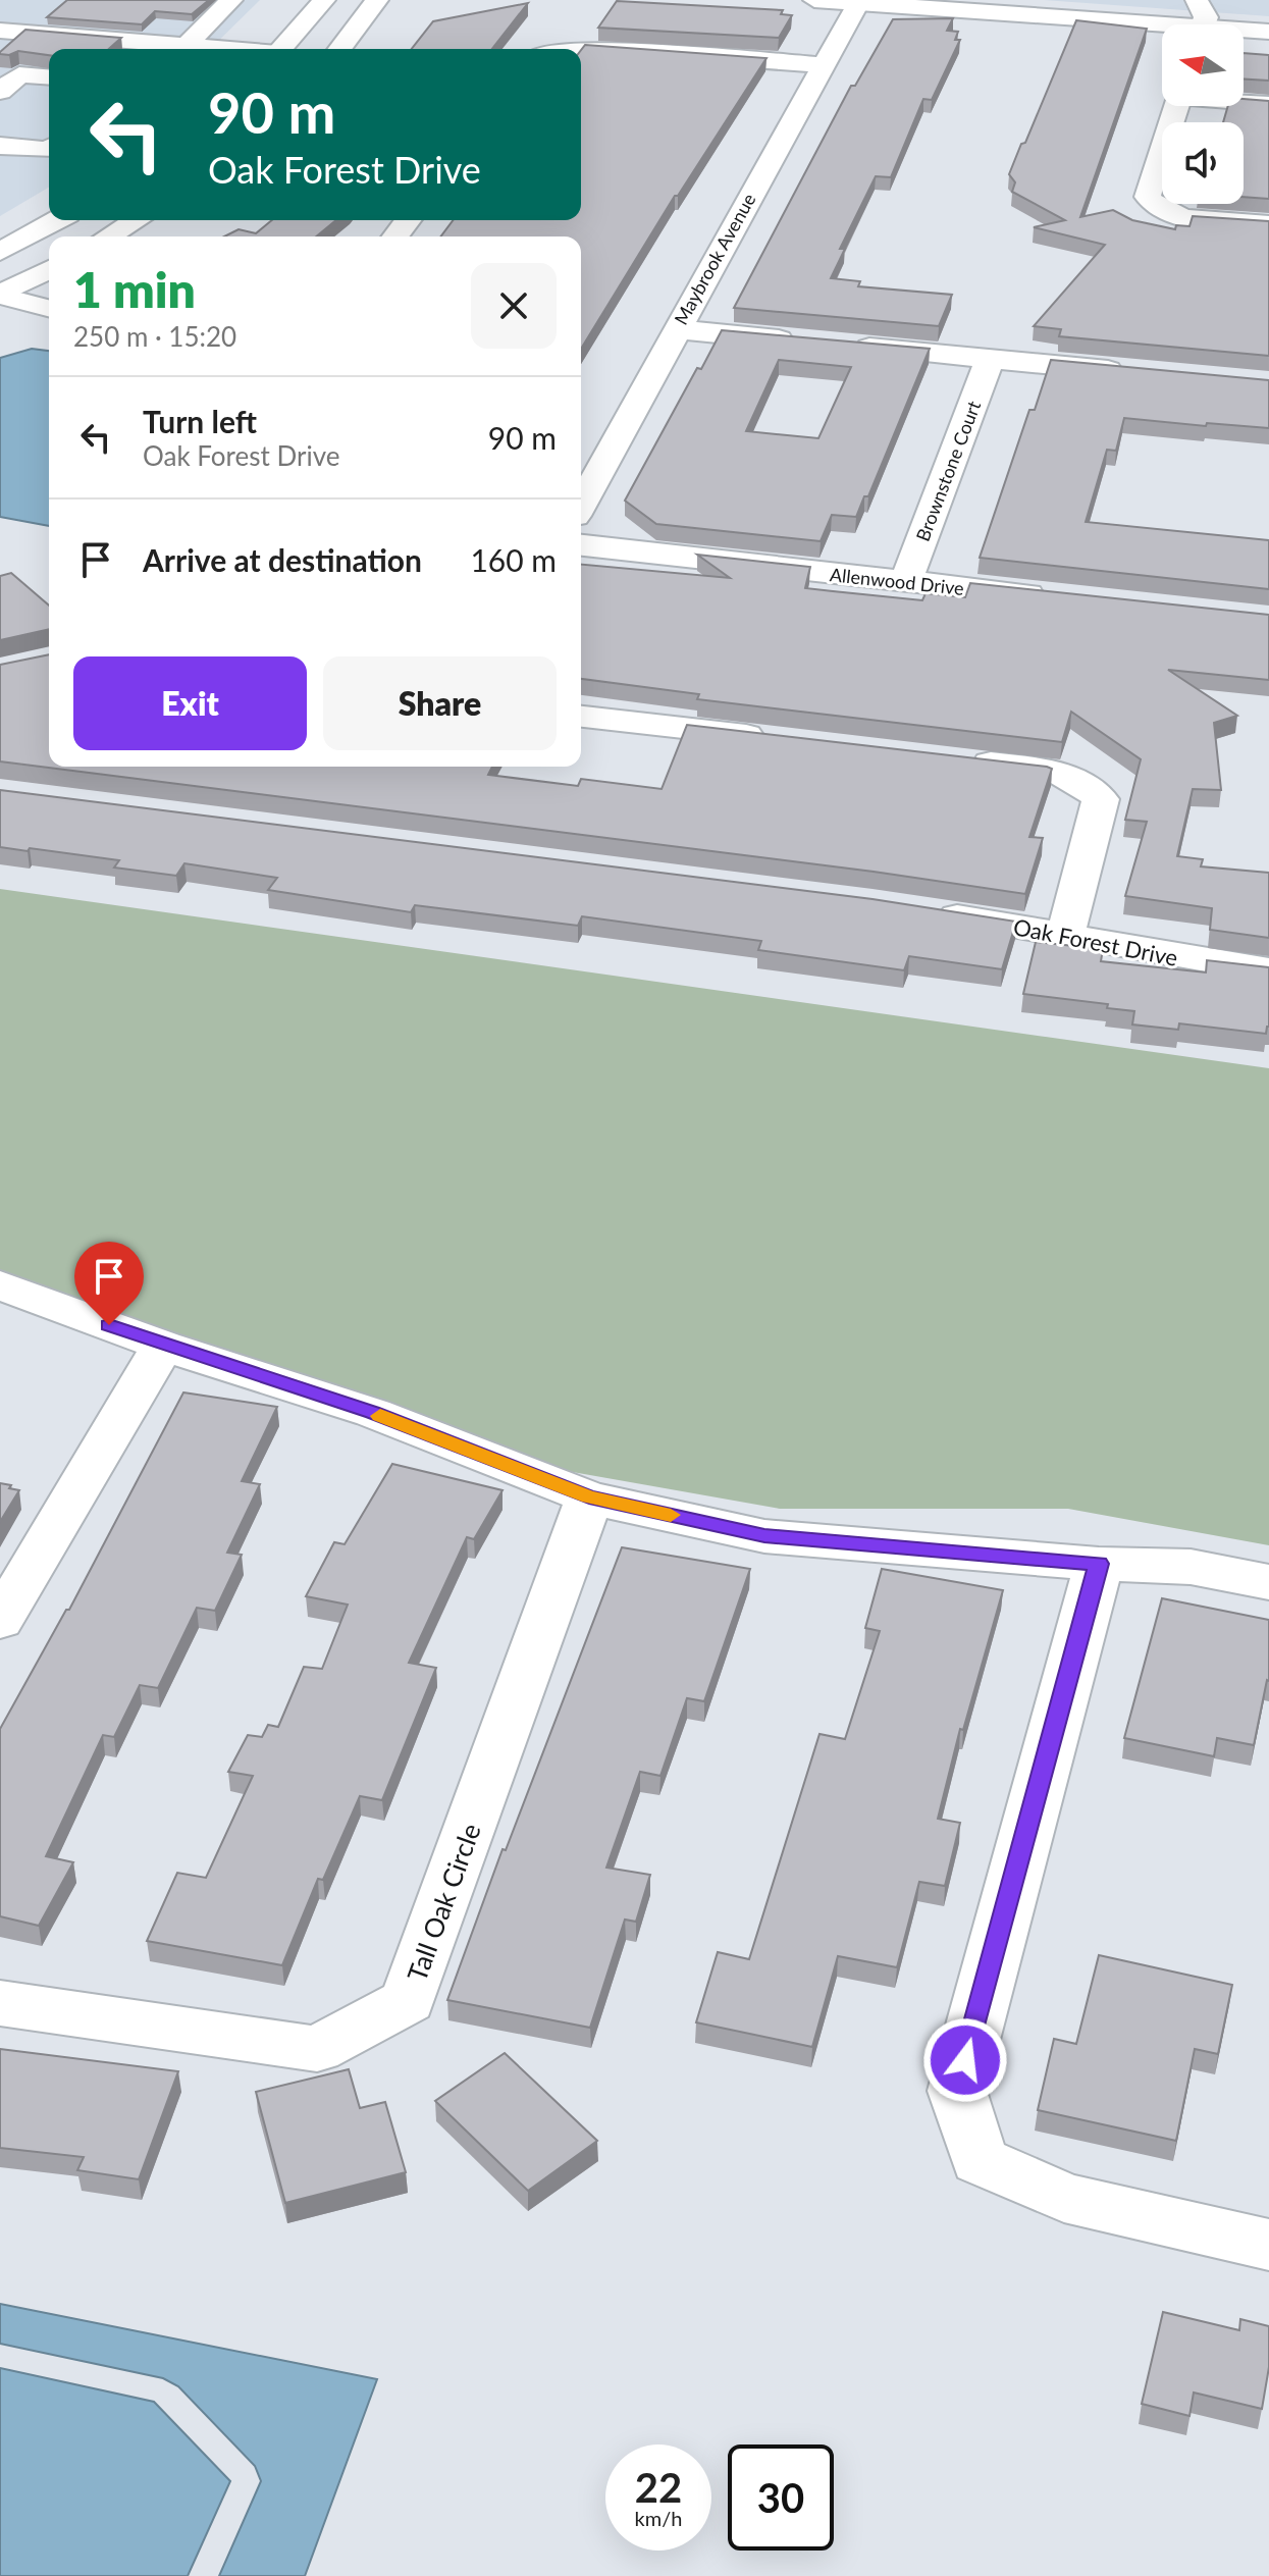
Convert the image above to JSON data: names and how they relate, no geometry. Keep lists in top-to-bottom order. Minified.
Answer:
{"streets":{"street":["Maybrook Avenue","Brownstone Court","Allenwood Drive","Oak Forest Drive","Tall Oak Circle"]},"crossings":[["Brownstone Court","Allenwood Drive"]],"north":"left","page":{"turn":["90 m","Oak Forest Drive"],"heading":["1 min","250 m · 15:20"],"list":[{"name":"Turn left","note":"Oak Forest Drive","value":"90 m"},{"name":"Arrive at destination","value":"160 m"}],"buttons":["Exit","Share"],"speed":"22 km/h","limit":"30"}}
